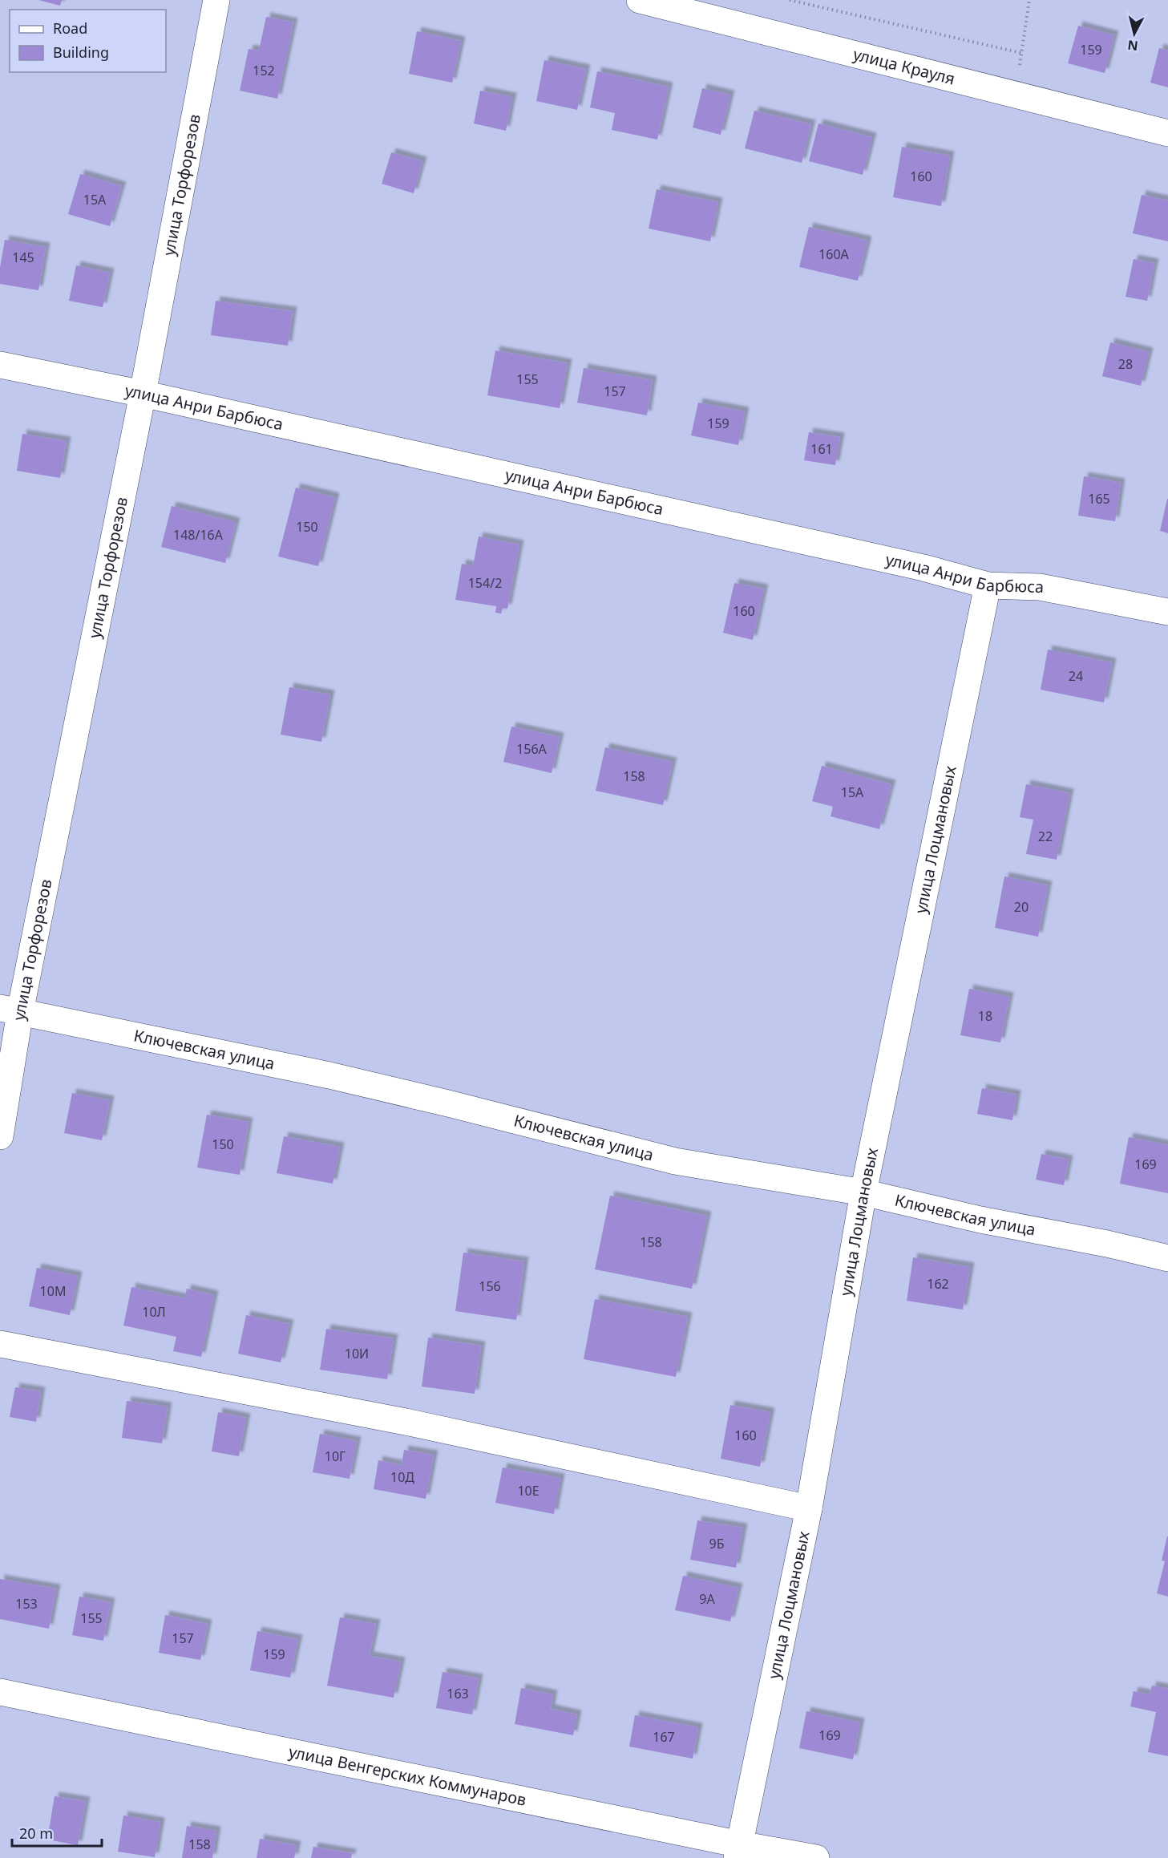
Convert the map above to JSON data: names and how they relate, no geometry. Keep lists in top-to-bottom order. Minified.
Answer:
{"streets":{"street":["улица Крауля","улица Торфорезов","улица Анри Барбюса","улица Лоцмановых","Ключевская улица","улица Венгерских Коммунаров"]},"crossings":[["улица Торфорезов","улица Анри Барбюса"],["улица Торфорезов","Ключевская улица"],["улица Анри Барбюса","улица Лоцмановых"],["улица Лоцмановых","Ключевская улица"],["улица Лоцмановых","улица Венгерских Коммунаров"]],"house_numbers":["159","152","160","15А","160А","145","28","155","157","159","161","165","150","148/16А","154/2","160","24","156А","158","15А","22","20","18","150","169","158","162","156","10М","10Л","10И","160","10Г","10Д","10Е","9Б","9А","153","155","157","159","163","169","167","158"],"legend":["Road","Building"],"scale_bar":"20 m","north":"bottom"}
